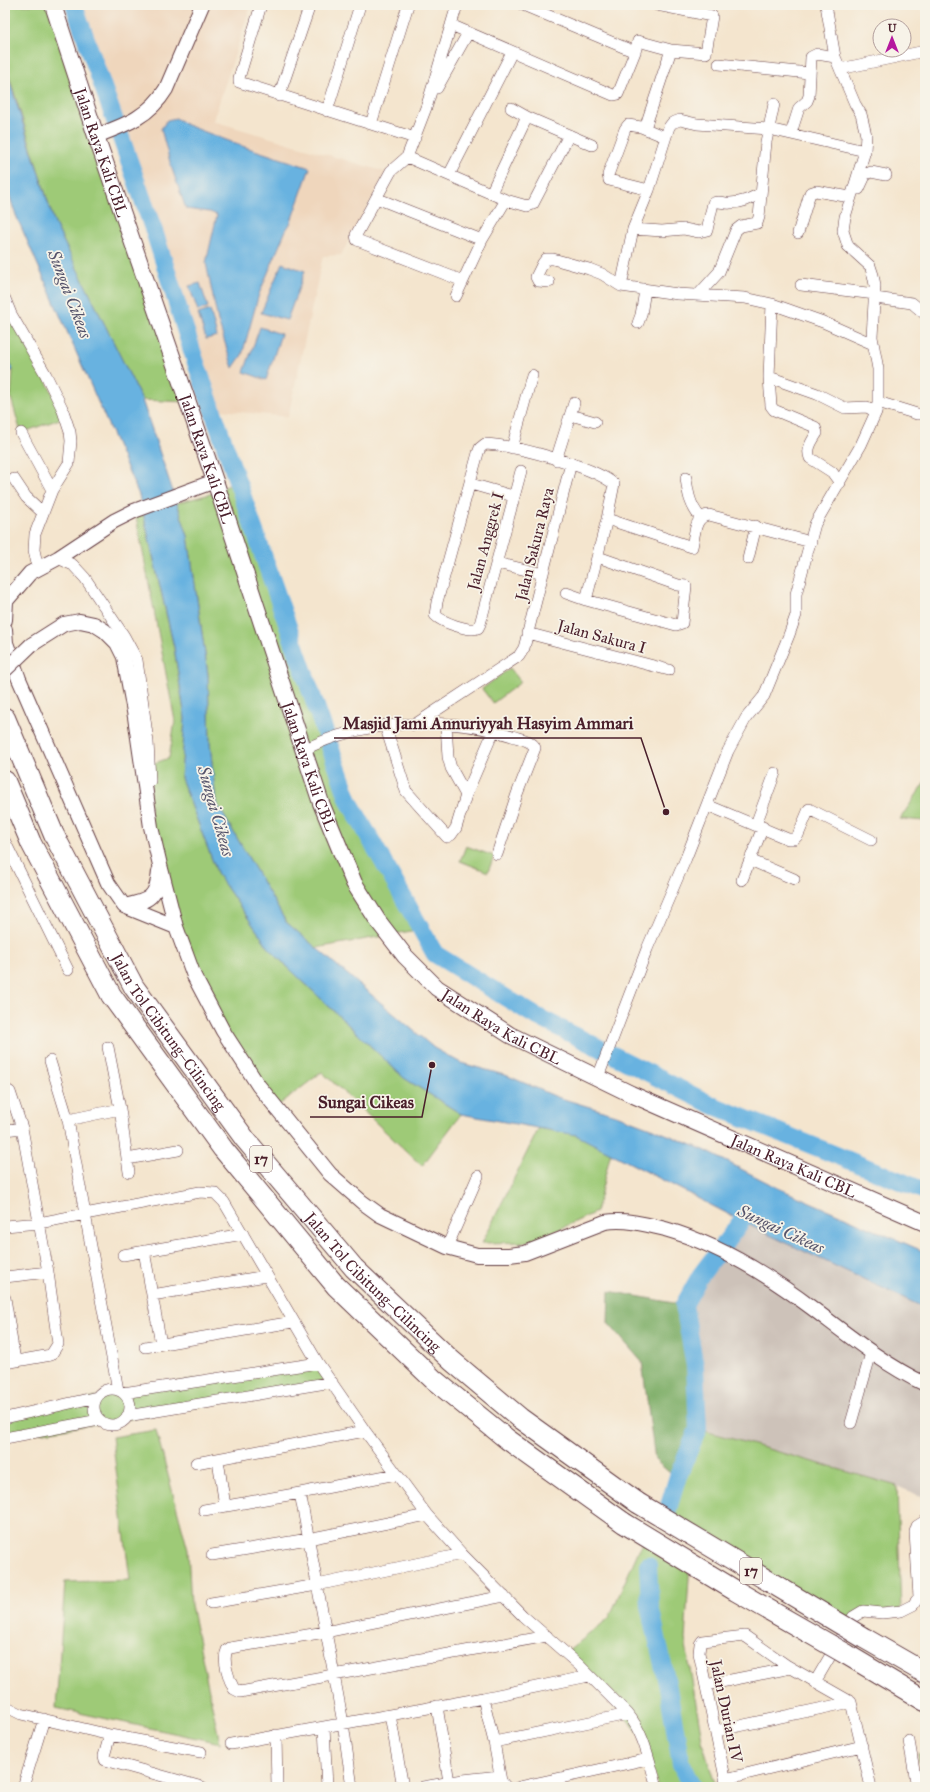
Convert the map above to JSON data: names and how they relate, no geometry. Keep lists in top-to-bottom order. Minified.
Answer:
{"streets":{"highway":["Jalan Tol Cibitung–Cilincing","17"],"main road":["Jalan Raya Kali CBL"],"street":["Jalan Anggrek I","Jalan Sakura Raya","Jalan Sakura I","Jalan Durian IV"]},"crossings":[["Jalan Sakura Raya","Jalan Sakura I"]],"water":["Sungai Cikeas"],"places":["Masjid Jami Annuriyyah Hasyim Ammari","Sungai Cikeas"],"north":"top"}
